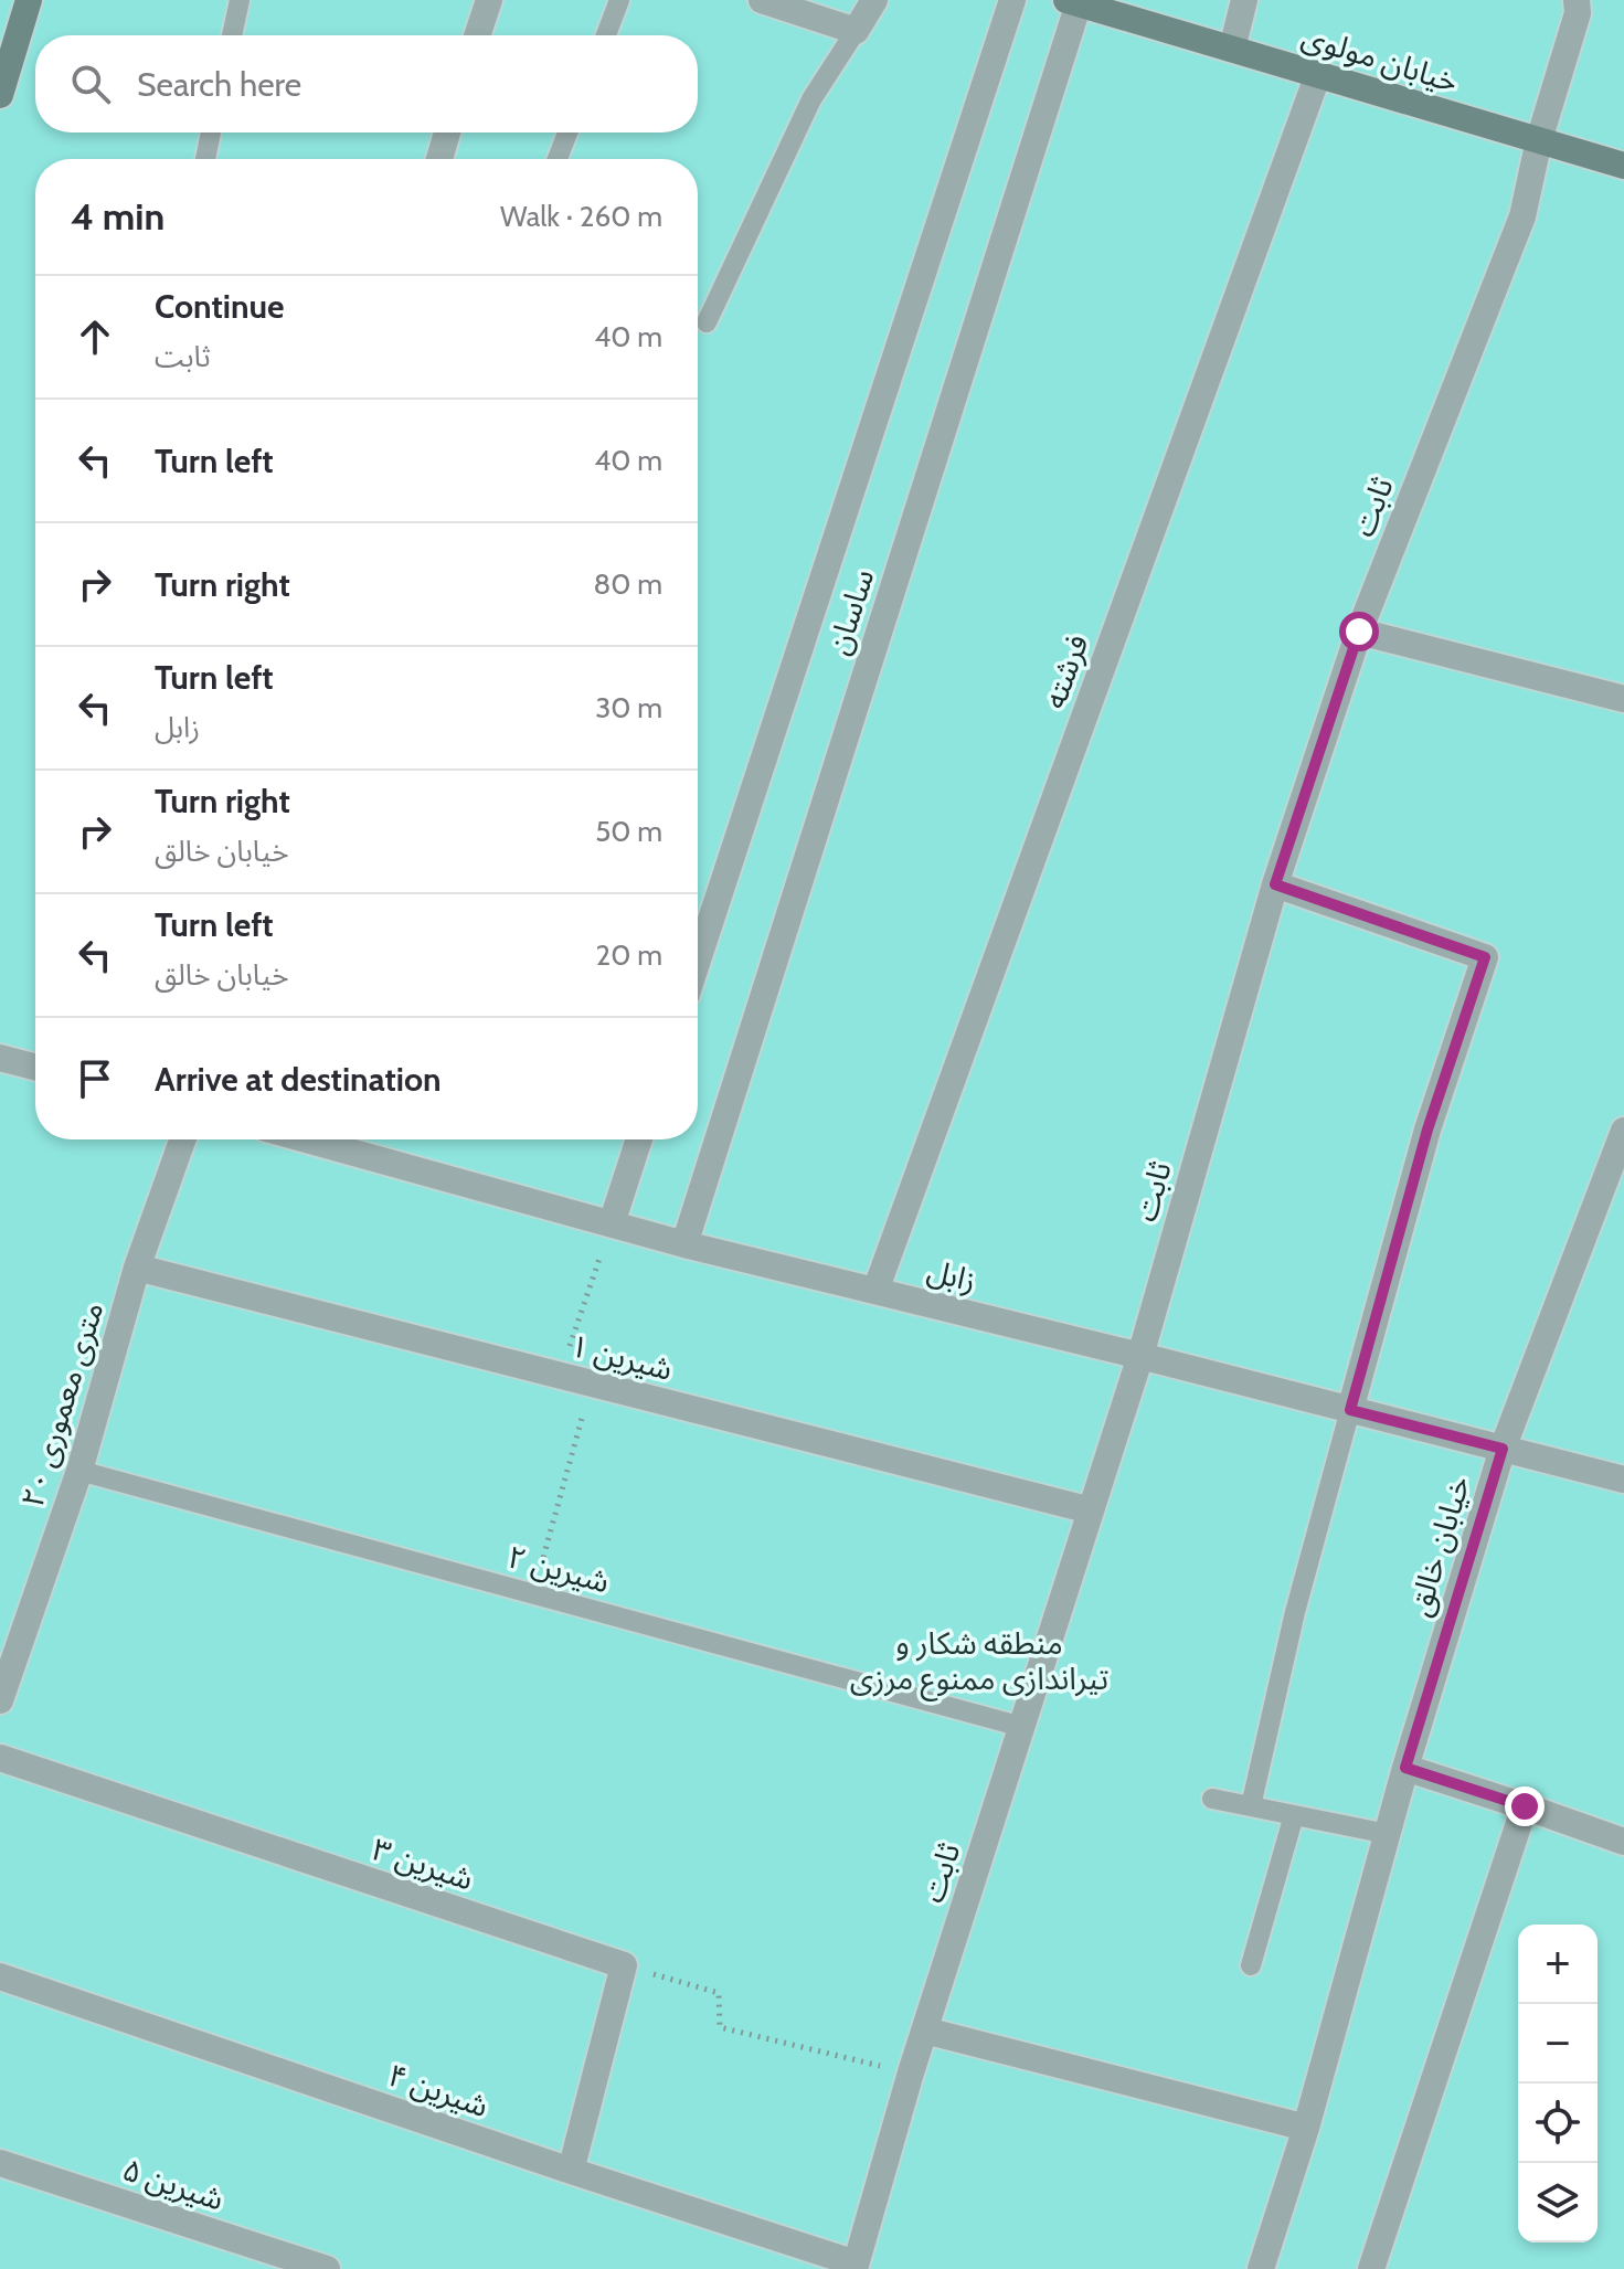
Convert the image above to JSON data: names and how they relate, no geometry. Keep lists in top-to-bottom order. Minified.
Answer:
{"streets":{"main road":["خیابان مولوی"],"street":["ثابت","ساسان","فرشته","زابل","شیرین ۱","۲۰ متری معموری","خیابان خالق","شیرین ۳","شیرین ۴","شیرین ۵"],"lane":["شیرین ۲"]},"crossings":[["خیابان مولوی","ثابت"],["خیابان مولوی","ساسان"],["خیابان مولوی","فرشته"],["ثابت","زابل"],["ثابت","شیرین ۱"],["ثابت","شیرین ۲"],["ثابت","شیرین ۴"],["ساسان","زابل"],["فرشته","زابل"],["زابل","خیابان خالق"],["شیرین ۱","۲۰ متری معموری"],["۲۰ متری معموری","شیرین ۲"]],"parks":["منطقه شکار و تیراندازی ممنوع مرزی"],"page":{"search":"Search here","heading":["4 min","Walk · 260 m"],"list":[["Continue","ثابت","40 m"],["Turn left","40 m"],["Turn right","80 m"],["Turn left","زابل","30 m"],["Turn right","خیابان خالق","50 m"],["Turn left","خیابان خالق","20 m"],"Arrive at destination"],"map_buttons":["+","−"]}}
